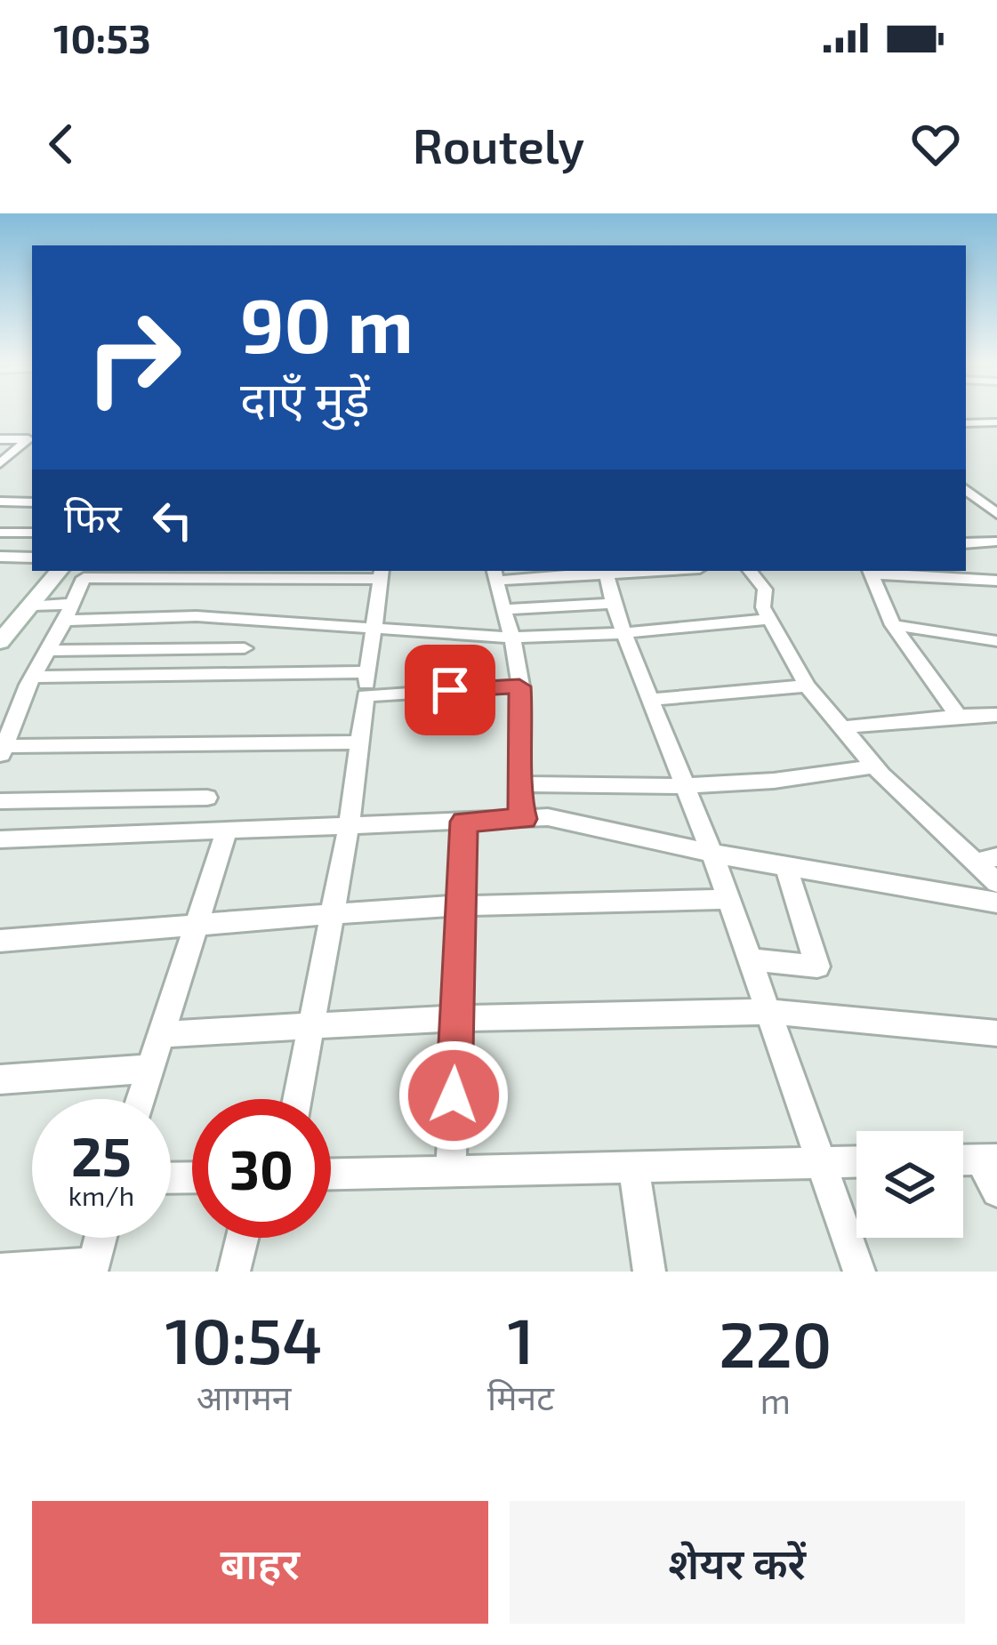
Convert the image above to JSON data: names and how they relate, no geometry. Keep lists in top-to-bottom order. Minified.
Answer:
{"page":{"status":"10:53","header":"Routely","turn":["90 m","दाएँ मुड़ें"],"then":"फिर","speed":"25 km/h","limit":"30","eta":["10:54","आगमन","1","मिनट","220","m"],"buttons":["बाहर","शेयर करें"]}}
